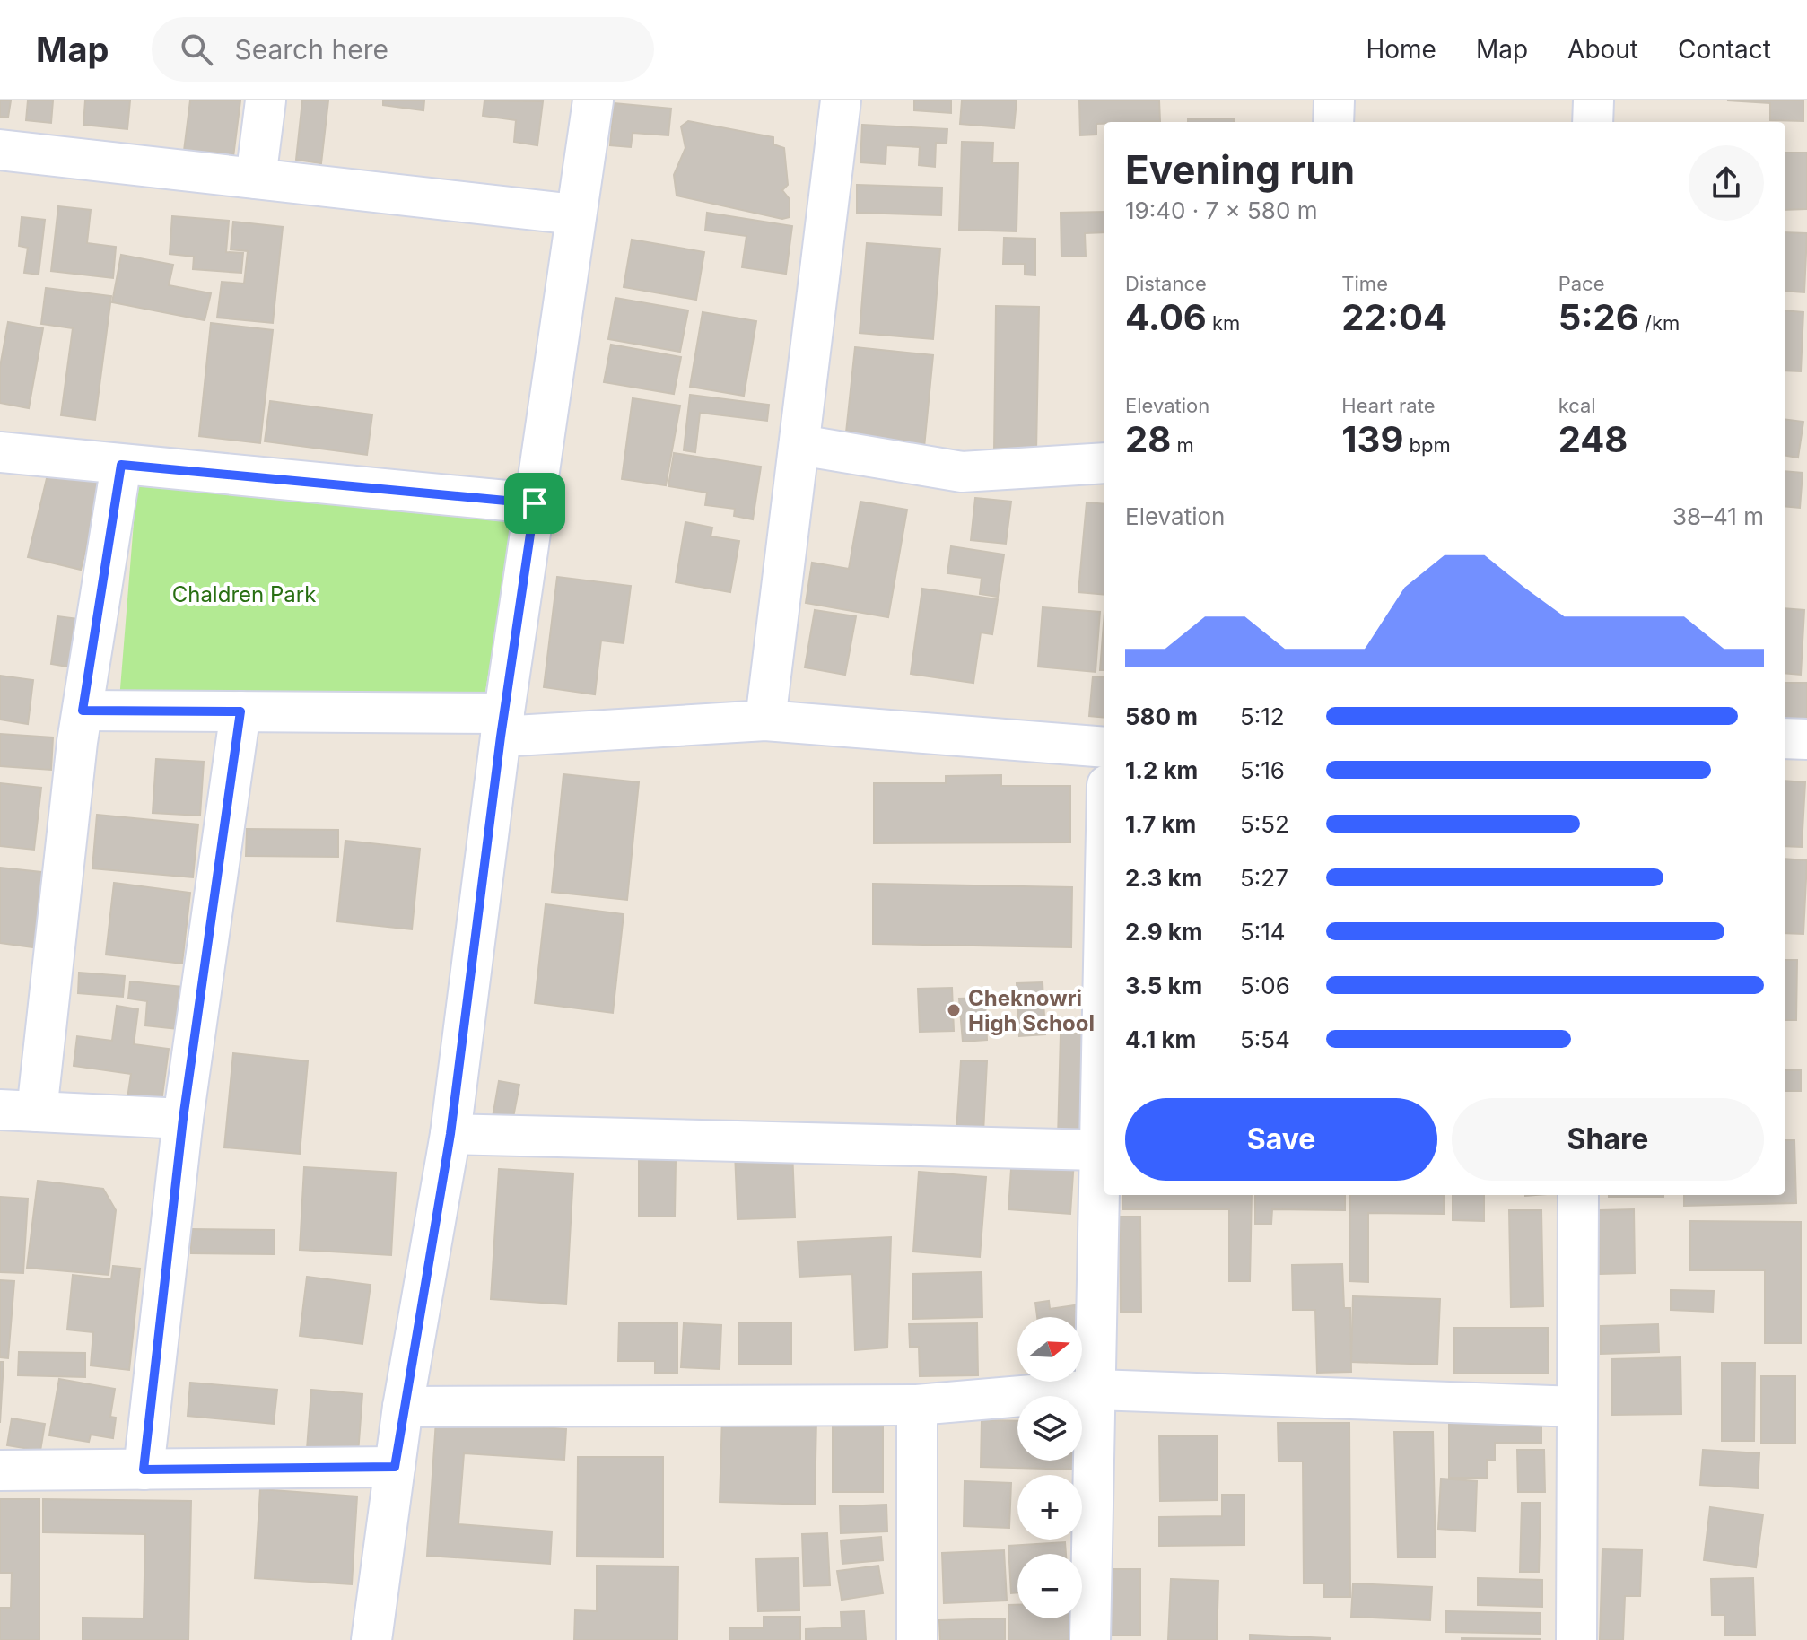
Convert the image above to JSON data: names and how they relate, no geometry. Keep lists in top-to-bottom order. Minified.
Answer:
{"parks":["Chaldren Park"],"places":["Cheknowri High School"],"north":"right","page":{"header":"Map","search":"Search here","nav":["Home","Map","About","Contact"],"heading":["Evening run","19:40 · 7 × 580 m"],"stats":[["Distance","4.06 km"],["Time","22:04"],["Pace","5:26 /km"],["Elevation","28 m"],["Heart rate","139 bpm"],["kcal","248"]],"chart":["Elevation","38–41 m"],"list":[{"name":"580 m","note":"5:12"},{"name":"1.2 km","note":"5:16"},{"name":"1.7 km","note":"5:52"},{"name":"2.3 km","note":"5:27"},{"name":"2.9 km","note":"5:14"},{"name":"3.5 km","note":"5:06"},{"name":"4.1 km","note":"5:54"}],"buttons":["Save","Share"],"map_buttons":["+","−"]}}
